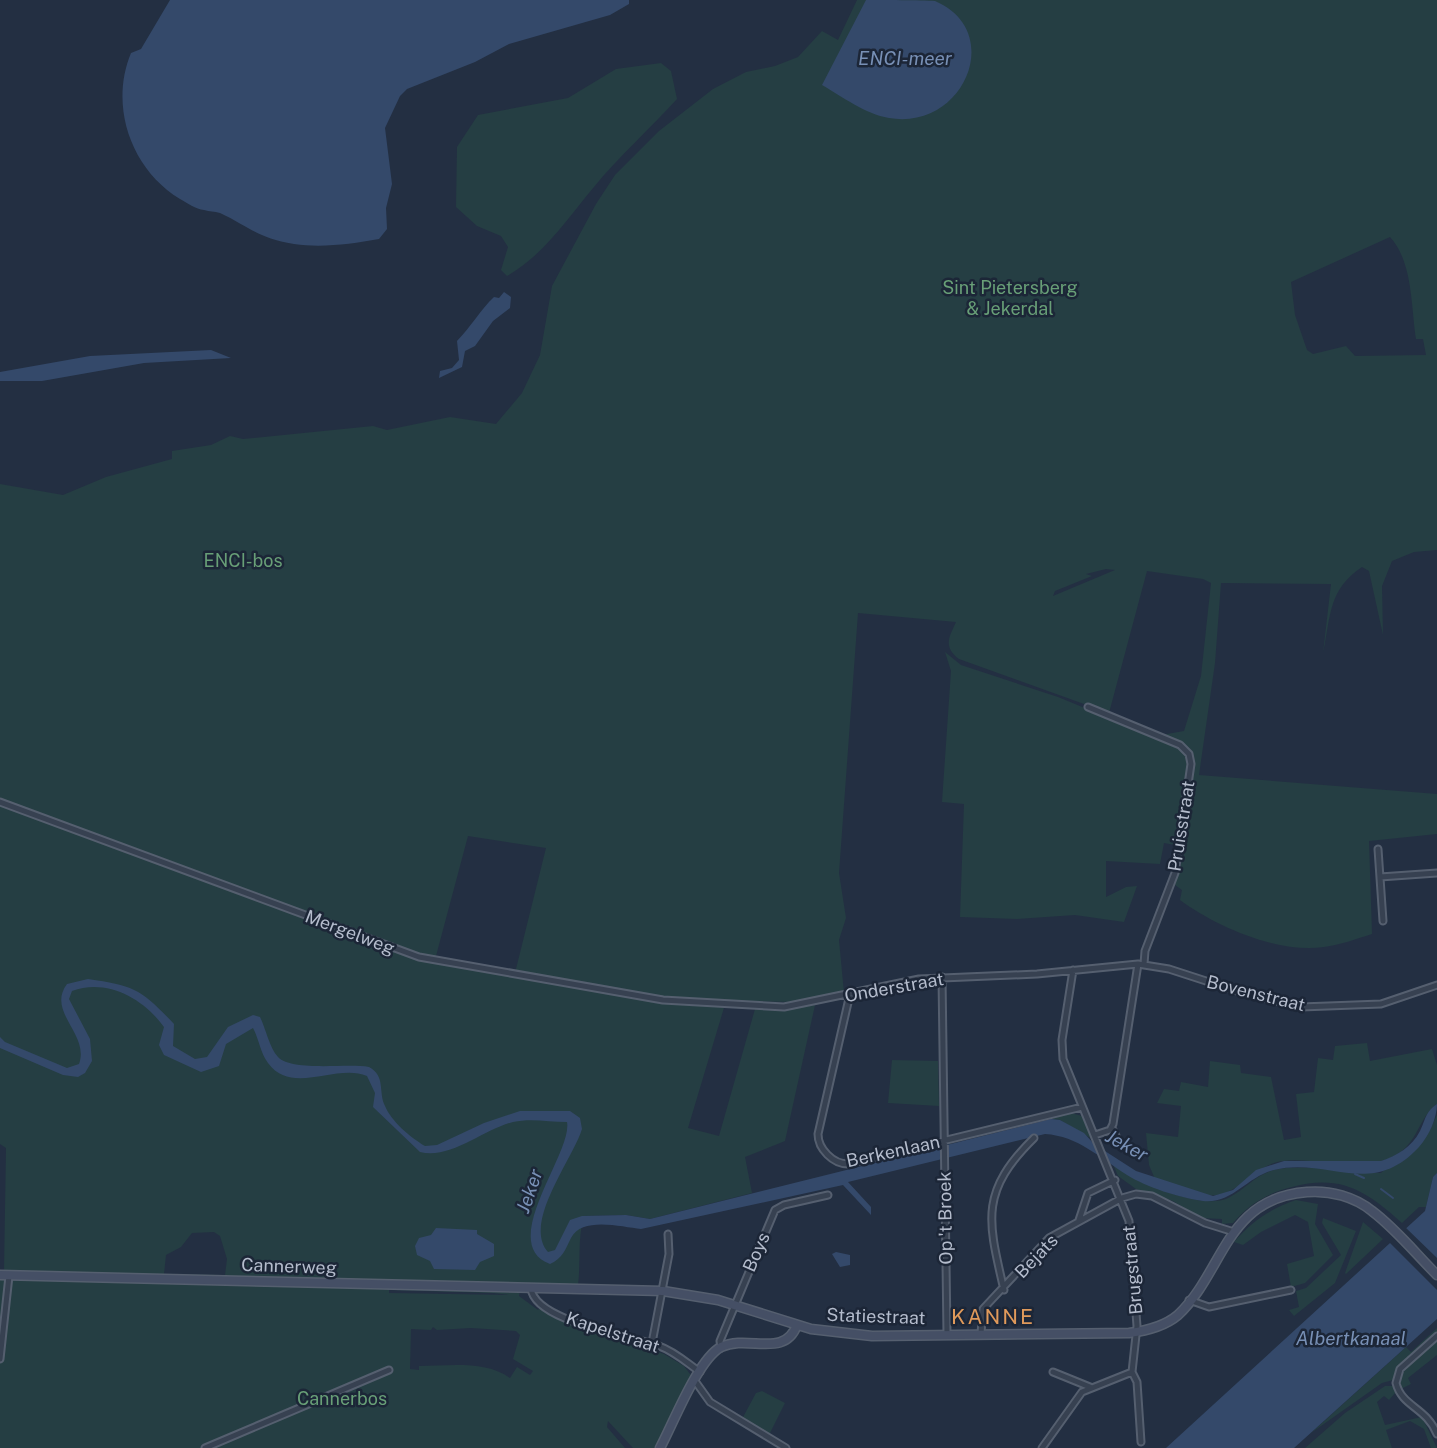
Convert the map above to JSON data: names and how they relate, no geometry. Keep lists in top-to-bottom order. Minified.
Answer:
{"streets":{"main road":["Cannerweg","Statiestraat"],"street":["Pruisstraat","Mergelweg","Onderstraat","Bovenstraat","Berkenlaan","Op 't Broek","Boys","Bejats","Brugstraat","Kapelstraat"]},"crossings":[["Pruisstraat","Bovenstraat"],["Mergelweg","Onderstraat"],["Onderstraat","Bovenstraat"],["Onderstraat","Berkenlaan"],["Onderstraat","Op 't Broek"],["Onderstraat","Brugstraat"],["Bovenstraat","Brugstraat"],["Berkenlaan","Op 't Broek"],["Berkenlaan","Brugstraat"],["Op 't Broek","Statiestraat"],["Boys","Statiestraat"],["Bejats","Brugstraat"],["Bejats","Statiestraat"],["Cannerweg","Statiestraat"],["Cannerweg","Kapelstraat"],["Brugstraat","Statiestraat"]],"districts":["KANNE"],"water":["ENCI-meer","Jeker","Albertkanaal"],"parks":["Sint Pietersberg & Jekerdal","ENCI-bos","Cannerbos"]}
